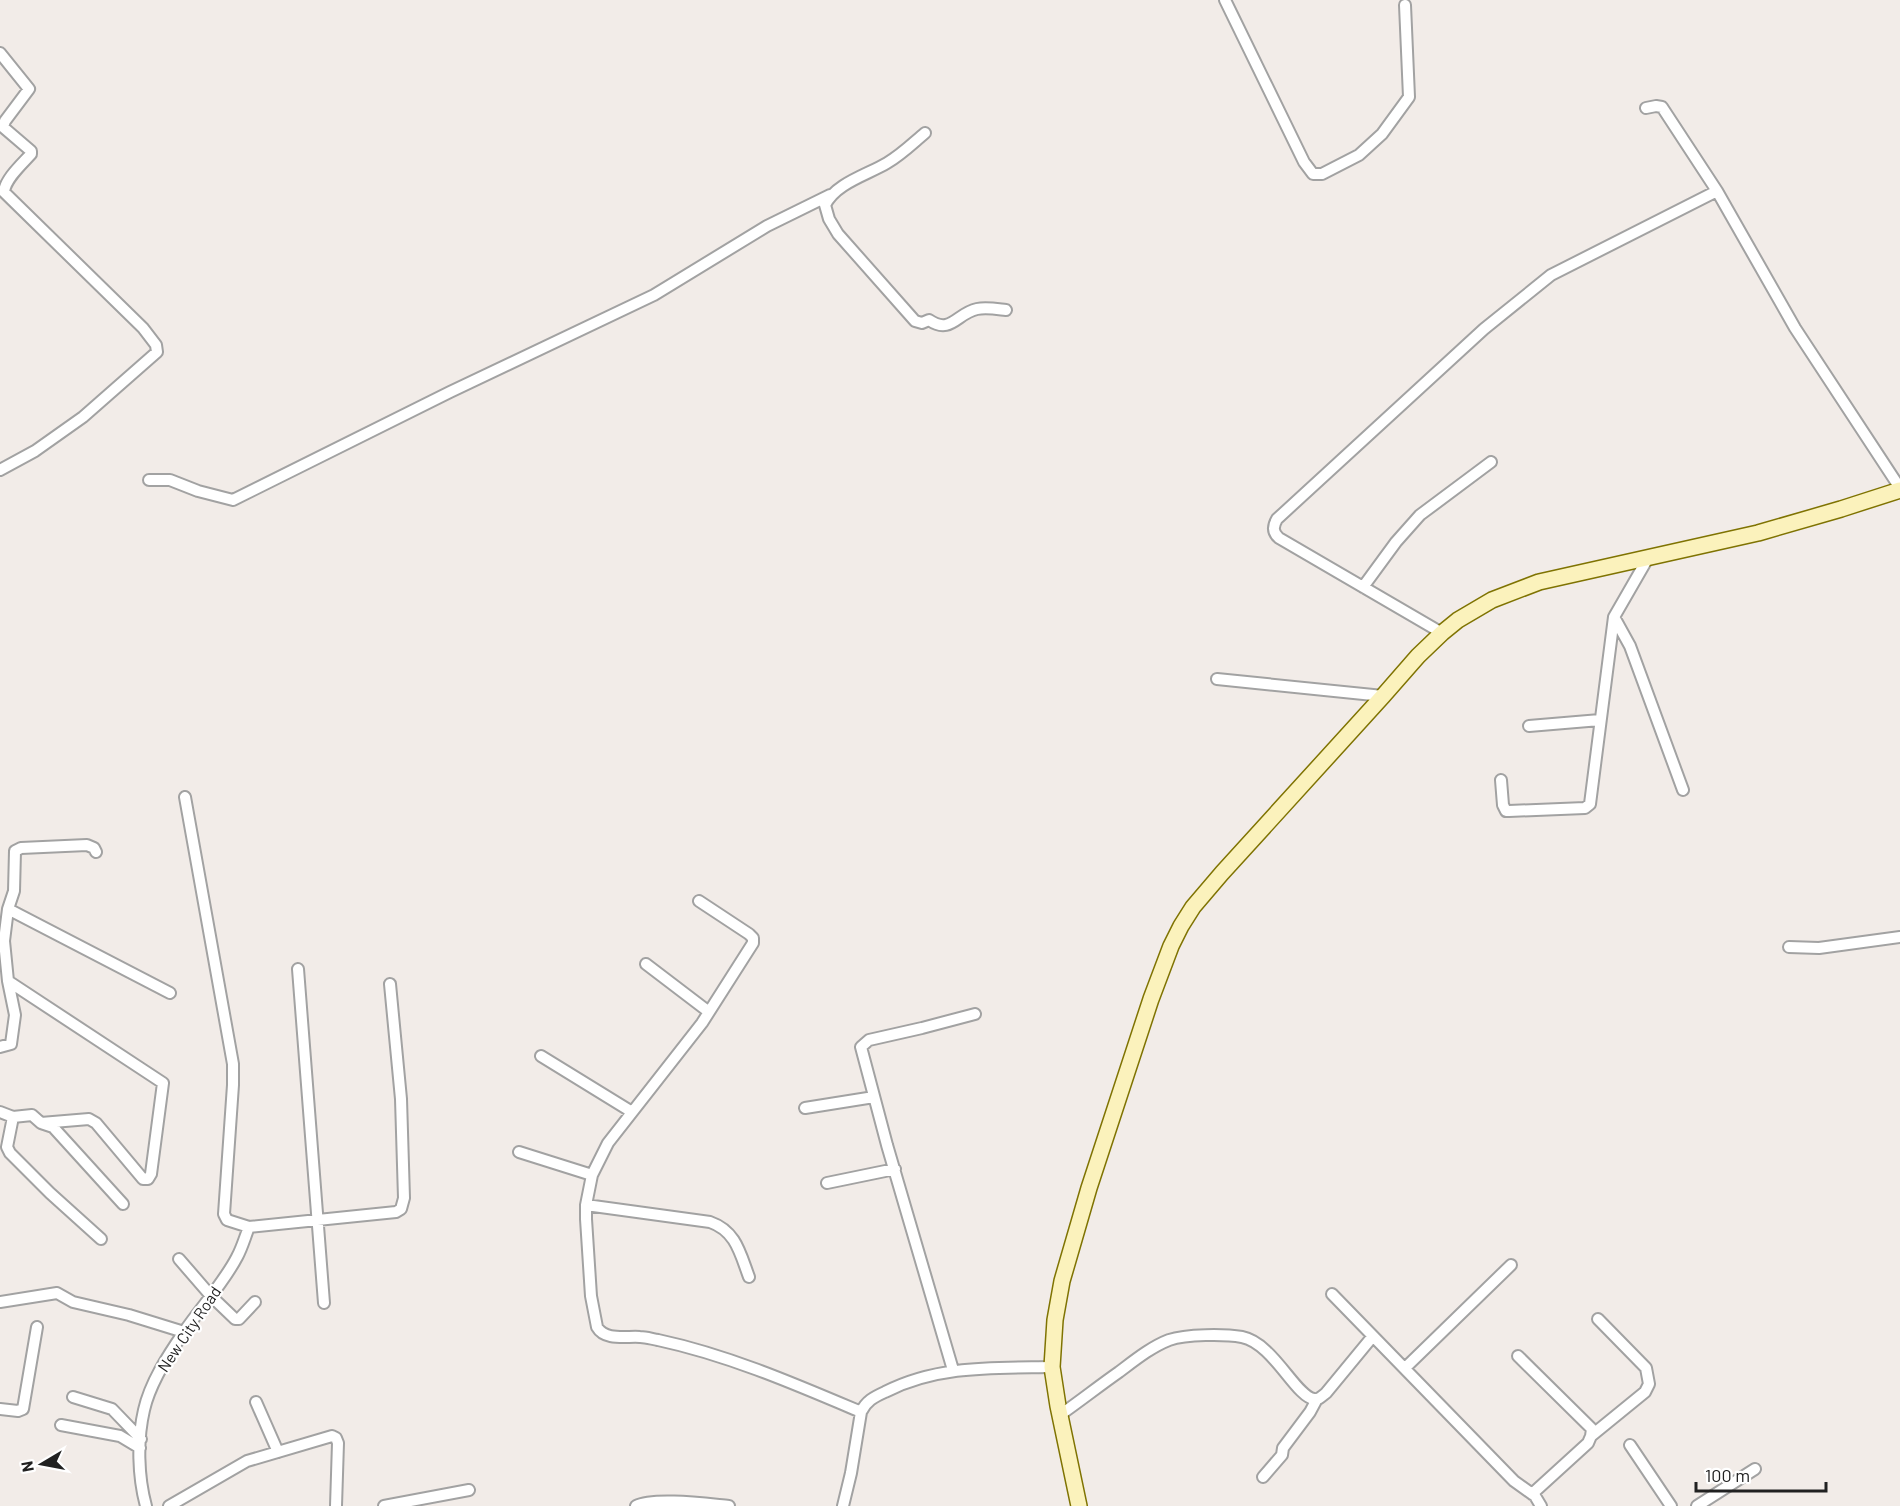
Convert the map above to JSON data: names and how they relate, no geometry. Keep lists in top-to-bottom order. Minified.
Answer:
{"streets":{"street":["New City Road"]},"scale_bar":"100 m","north":"left"}
